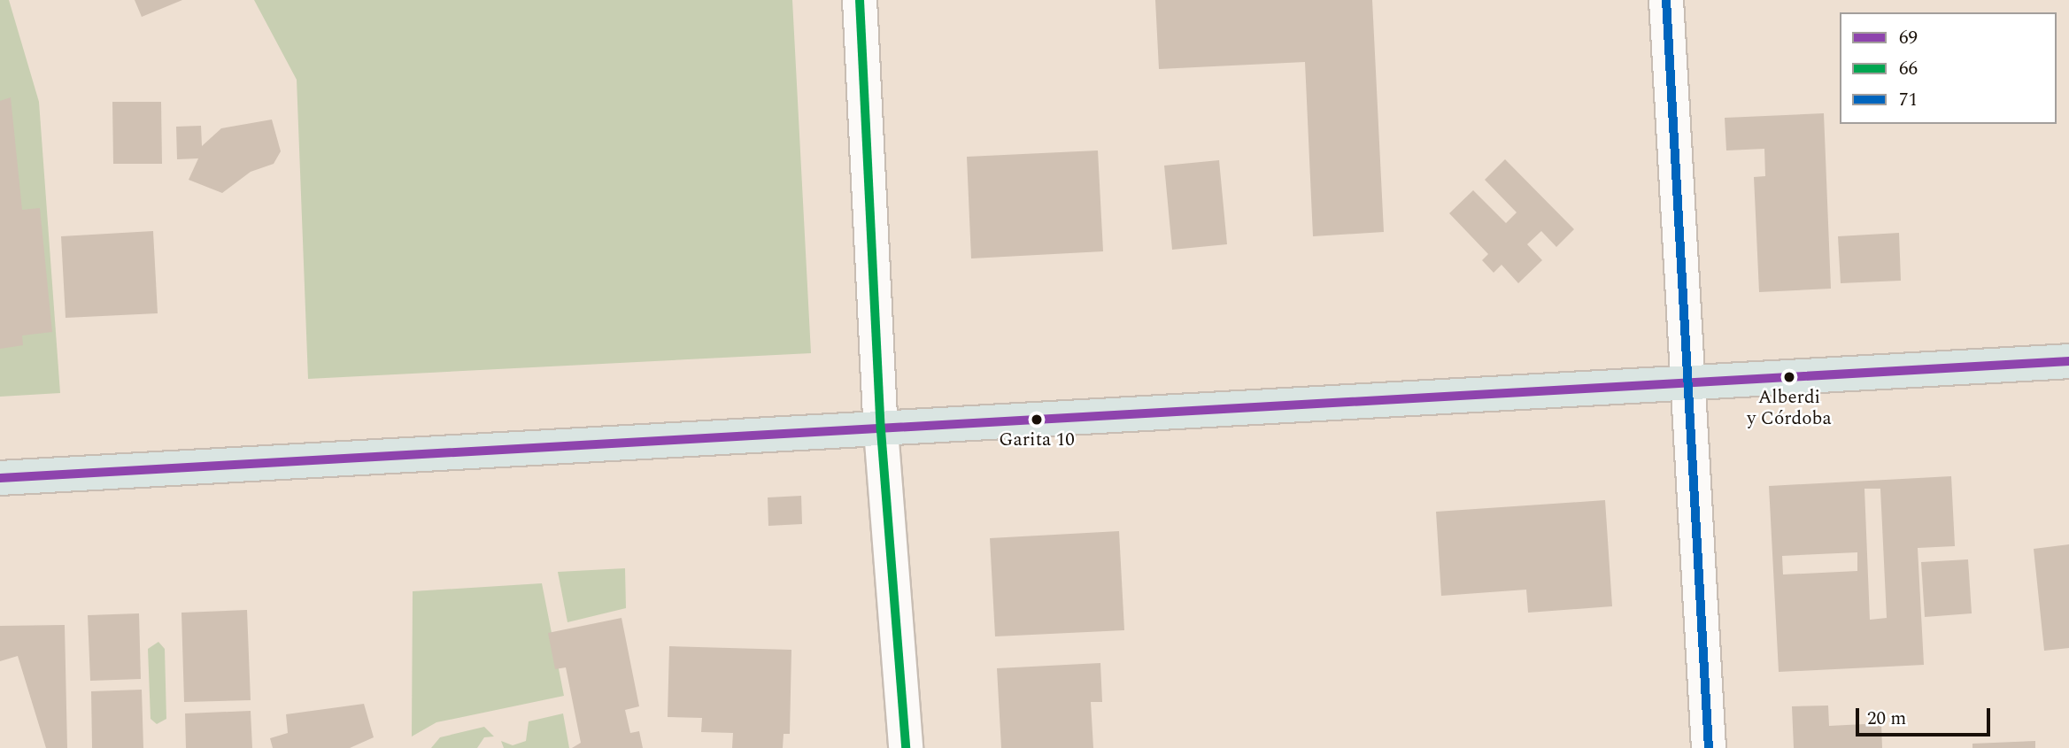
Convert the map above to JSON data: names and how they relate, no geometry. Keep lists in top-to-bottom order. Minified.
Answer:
{"places":["Alberdi y Córdoba","Garita 10"],"lines":["transit line 66","transit line 71","transit line 69"],"legend":["69","66","71"],"scale_bar":"20 m"}
